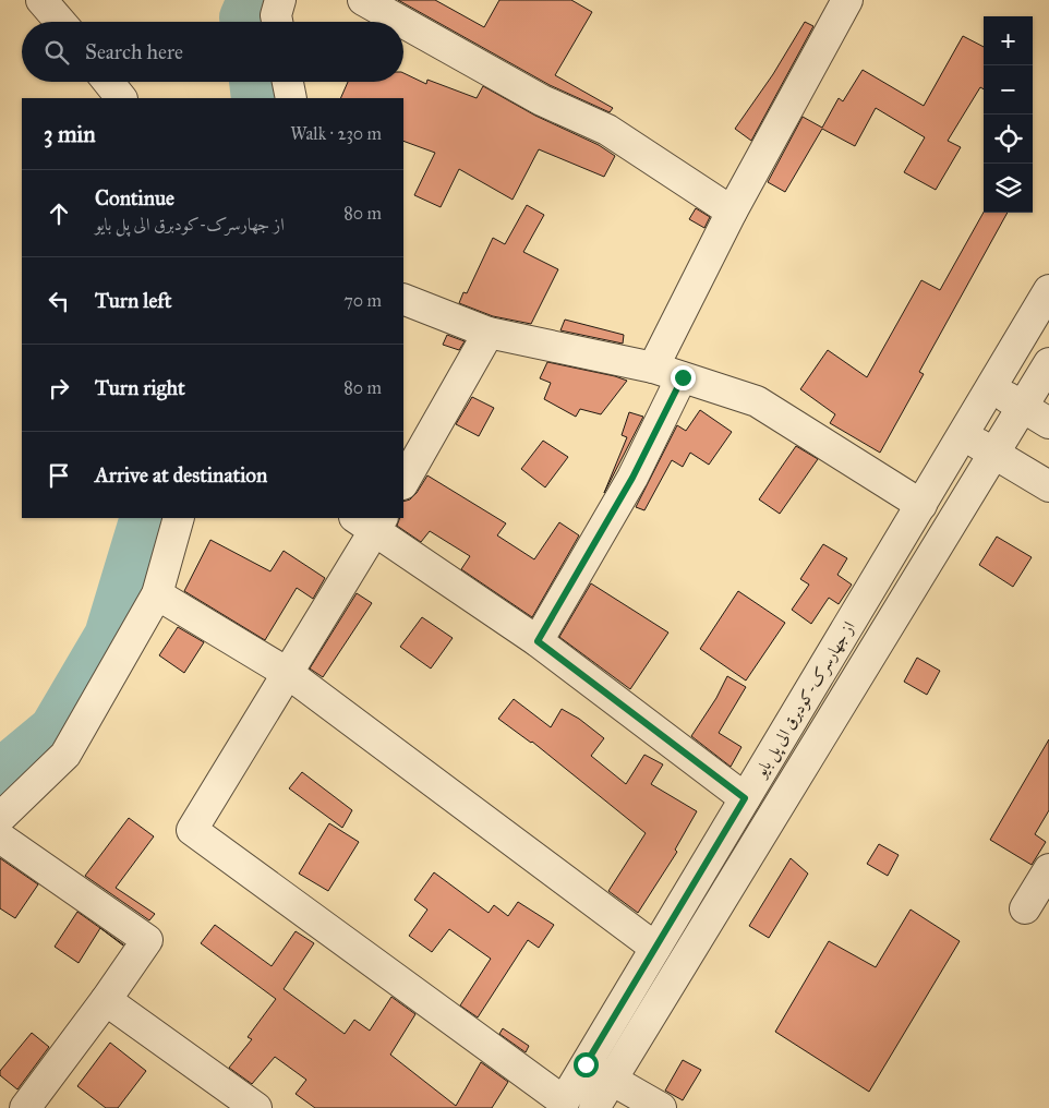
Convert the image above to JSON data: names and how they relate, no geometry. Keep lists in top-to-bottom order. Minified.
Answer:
{"streets":{"street":["از جهارسرک-کودبرق الی پل بایو"]},"page":{"map_buttons":["+","−"],"search":"Search here","heading":["3 min","Walk · 230 m"],"list":[["Continue","از جهارسرک-کودبرق الی پل بایو","80 m"],["Turn left","70 m"],["Turn right","80 m"],"Arrive at destination"]}}
